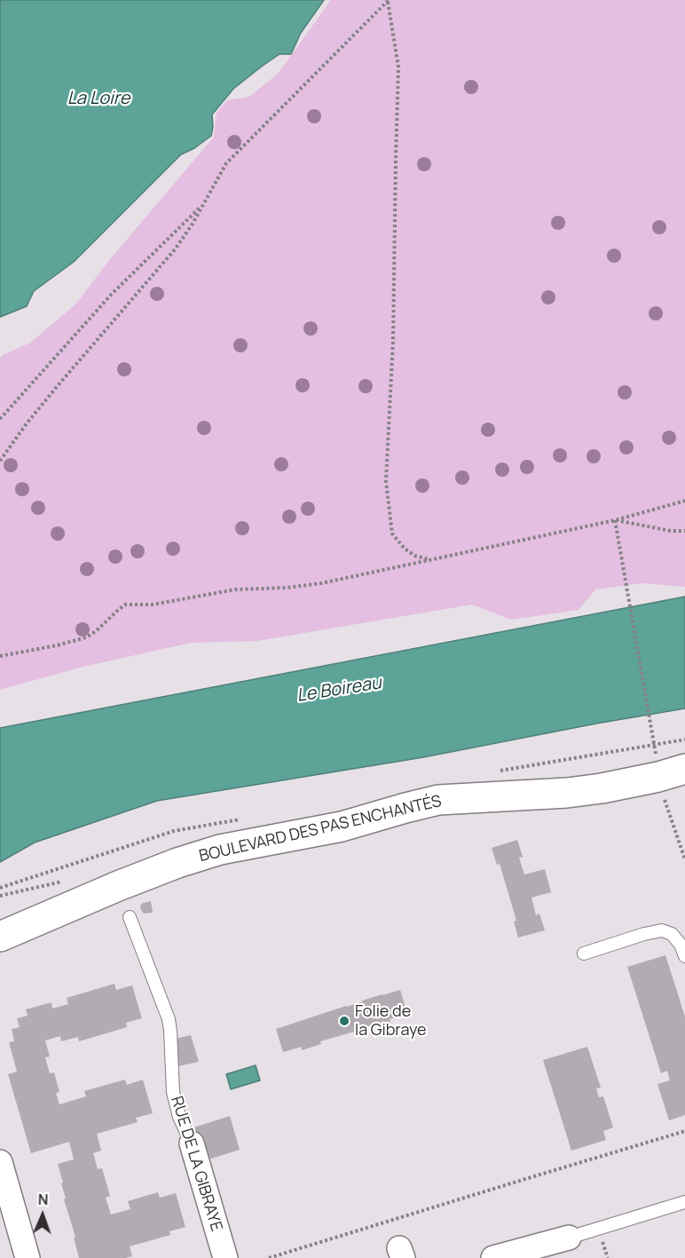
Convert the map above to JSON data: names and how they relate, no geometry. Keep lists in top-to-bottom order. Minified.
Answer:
{"streets":{"main road":["BOULEVARD DES PAS ENCHANTÉS"],"street":["RUE DE LA GIBRAYE"]},"water":["La Loire","Le Boireau"],"places":["Folie de la Gibraye"],"north":"top"}
